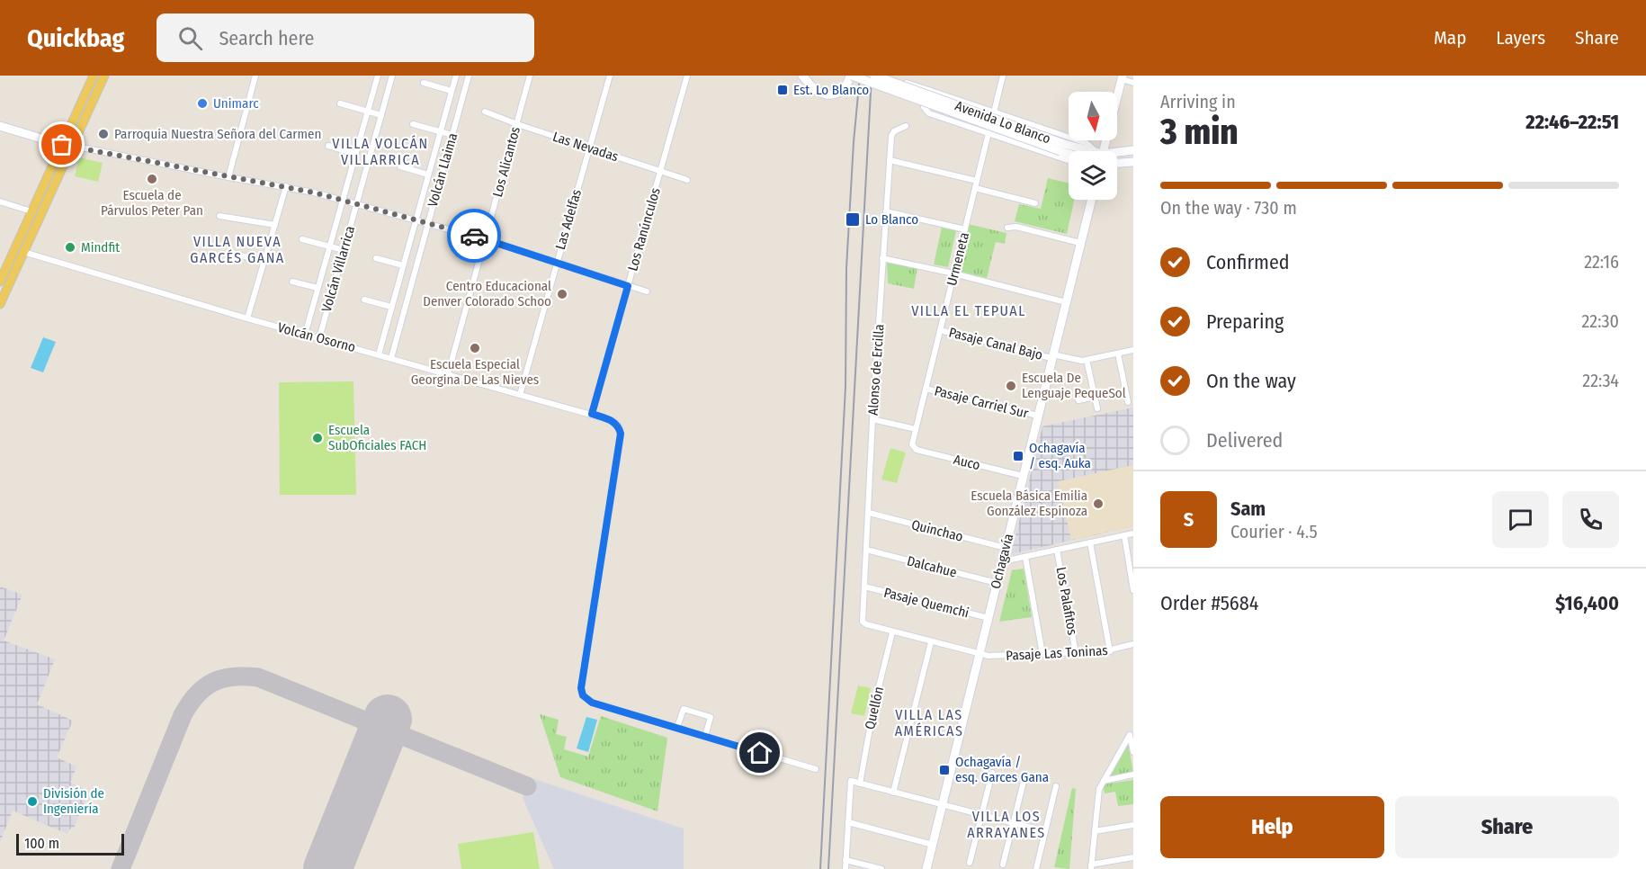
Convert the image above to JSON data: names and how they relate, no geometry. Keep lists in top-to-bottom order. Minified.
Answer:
{"streets":{"main road":["Avenida Lo Blanco","Ochagavía"],"street":["Las Nevadas","Los Alicantos","Volcán Llaima","Las Adelfas","Los Ranúnculos","Urmeneta","Volcán Villarrica","Volcán Osorno","Pasaje Canal Bajo","Alonso de Ercilla","Pasaje Carriel Sur","Auco","Quinchao","Dalcahue","Los Palafitos","Pasaje Quemchi","Pasaje Las Toninas","Quellón"]},"crossings":[["Las Nevadas","Los Alicantos"],["Las Nevadas","Las Adelfas"],["Las Nevadas","Los Ranúnculos"],["Los Alicantos","Volcán Osorno"],["Volcán Llaima","Volcán Osorno"],["Las Adelfas","Volcán Osorno"],["Los Ranúnculos","Volcán Osorno"],["Urmeneta","Pasaje Canal Bajo"],["Urmeneta","Pasaje Carriel Sur"],["Urmeneta","Auco"],["Volcán Villarrica","Volcán Osorno"],["Pasaje Canal Bajo","Ochagavía"],["Alonso de Ercilla","Quinchao"],["Alonso de Ercilla","Dalcahue"],["Alonso de Ercilla","Pasaje Quemchi"],["Alonso de Ercilla","Quellón"],["Pasaje Carriel Sur","Ochagavía"],["Auco","Ochagavía"],["Quinchao","Ochagavía"],["Ochagavía","Dalcahue"],["Ochagavía","Pasaje Quemchi"],["Ochagavía","Pasaje Las Toninas"],["Los Palafitos","Pasaje Las Toninas"]],"districts":["VILLA VOLCÁN VILLARRICA","VILLA NUEVA GARCÉS GANA","VILLA EL TEPUAL","VILLA LAS AMÉRICAS","VILLA LOS ARRAYANES"],"places":{"transit":["Est. Lo Blanco","Lo Blanco","Ochagavía / esq. Auka","Ochagavía / esq. Garces Gana"],"other":["Unimarc","Parroquia Nuestra Señora del Carmen","Escuela de Párvulos Peter Pan","Mindfit","Centro Educacional Denver Colorado Schoo","Escuela Especial Georgina De Las Nieves","Escuela De Lenguaje PequeSol","Escuela SubOficiales FACH","Escuela Básica Emilia González Espinoza","División de Ingeniería"]},"scale_bar":"100 m","north":"bottom","page":{"header":"Quickbag","search":"Search here","nav":["Map","Layers","Share"],"heading":["3 min","Arriving in","22:46–22:51"],"panel":["Sam","Courier · 4.5","Order #5684","$16,400"],"bar":"On the way · 730 m","list":[["Confirmed","22:16"],["Preparing","22:30"],["On the way","22:34"],"Delivered"],"round":"S","buttons":["Help","Share"],"scale":"100 m"}}
